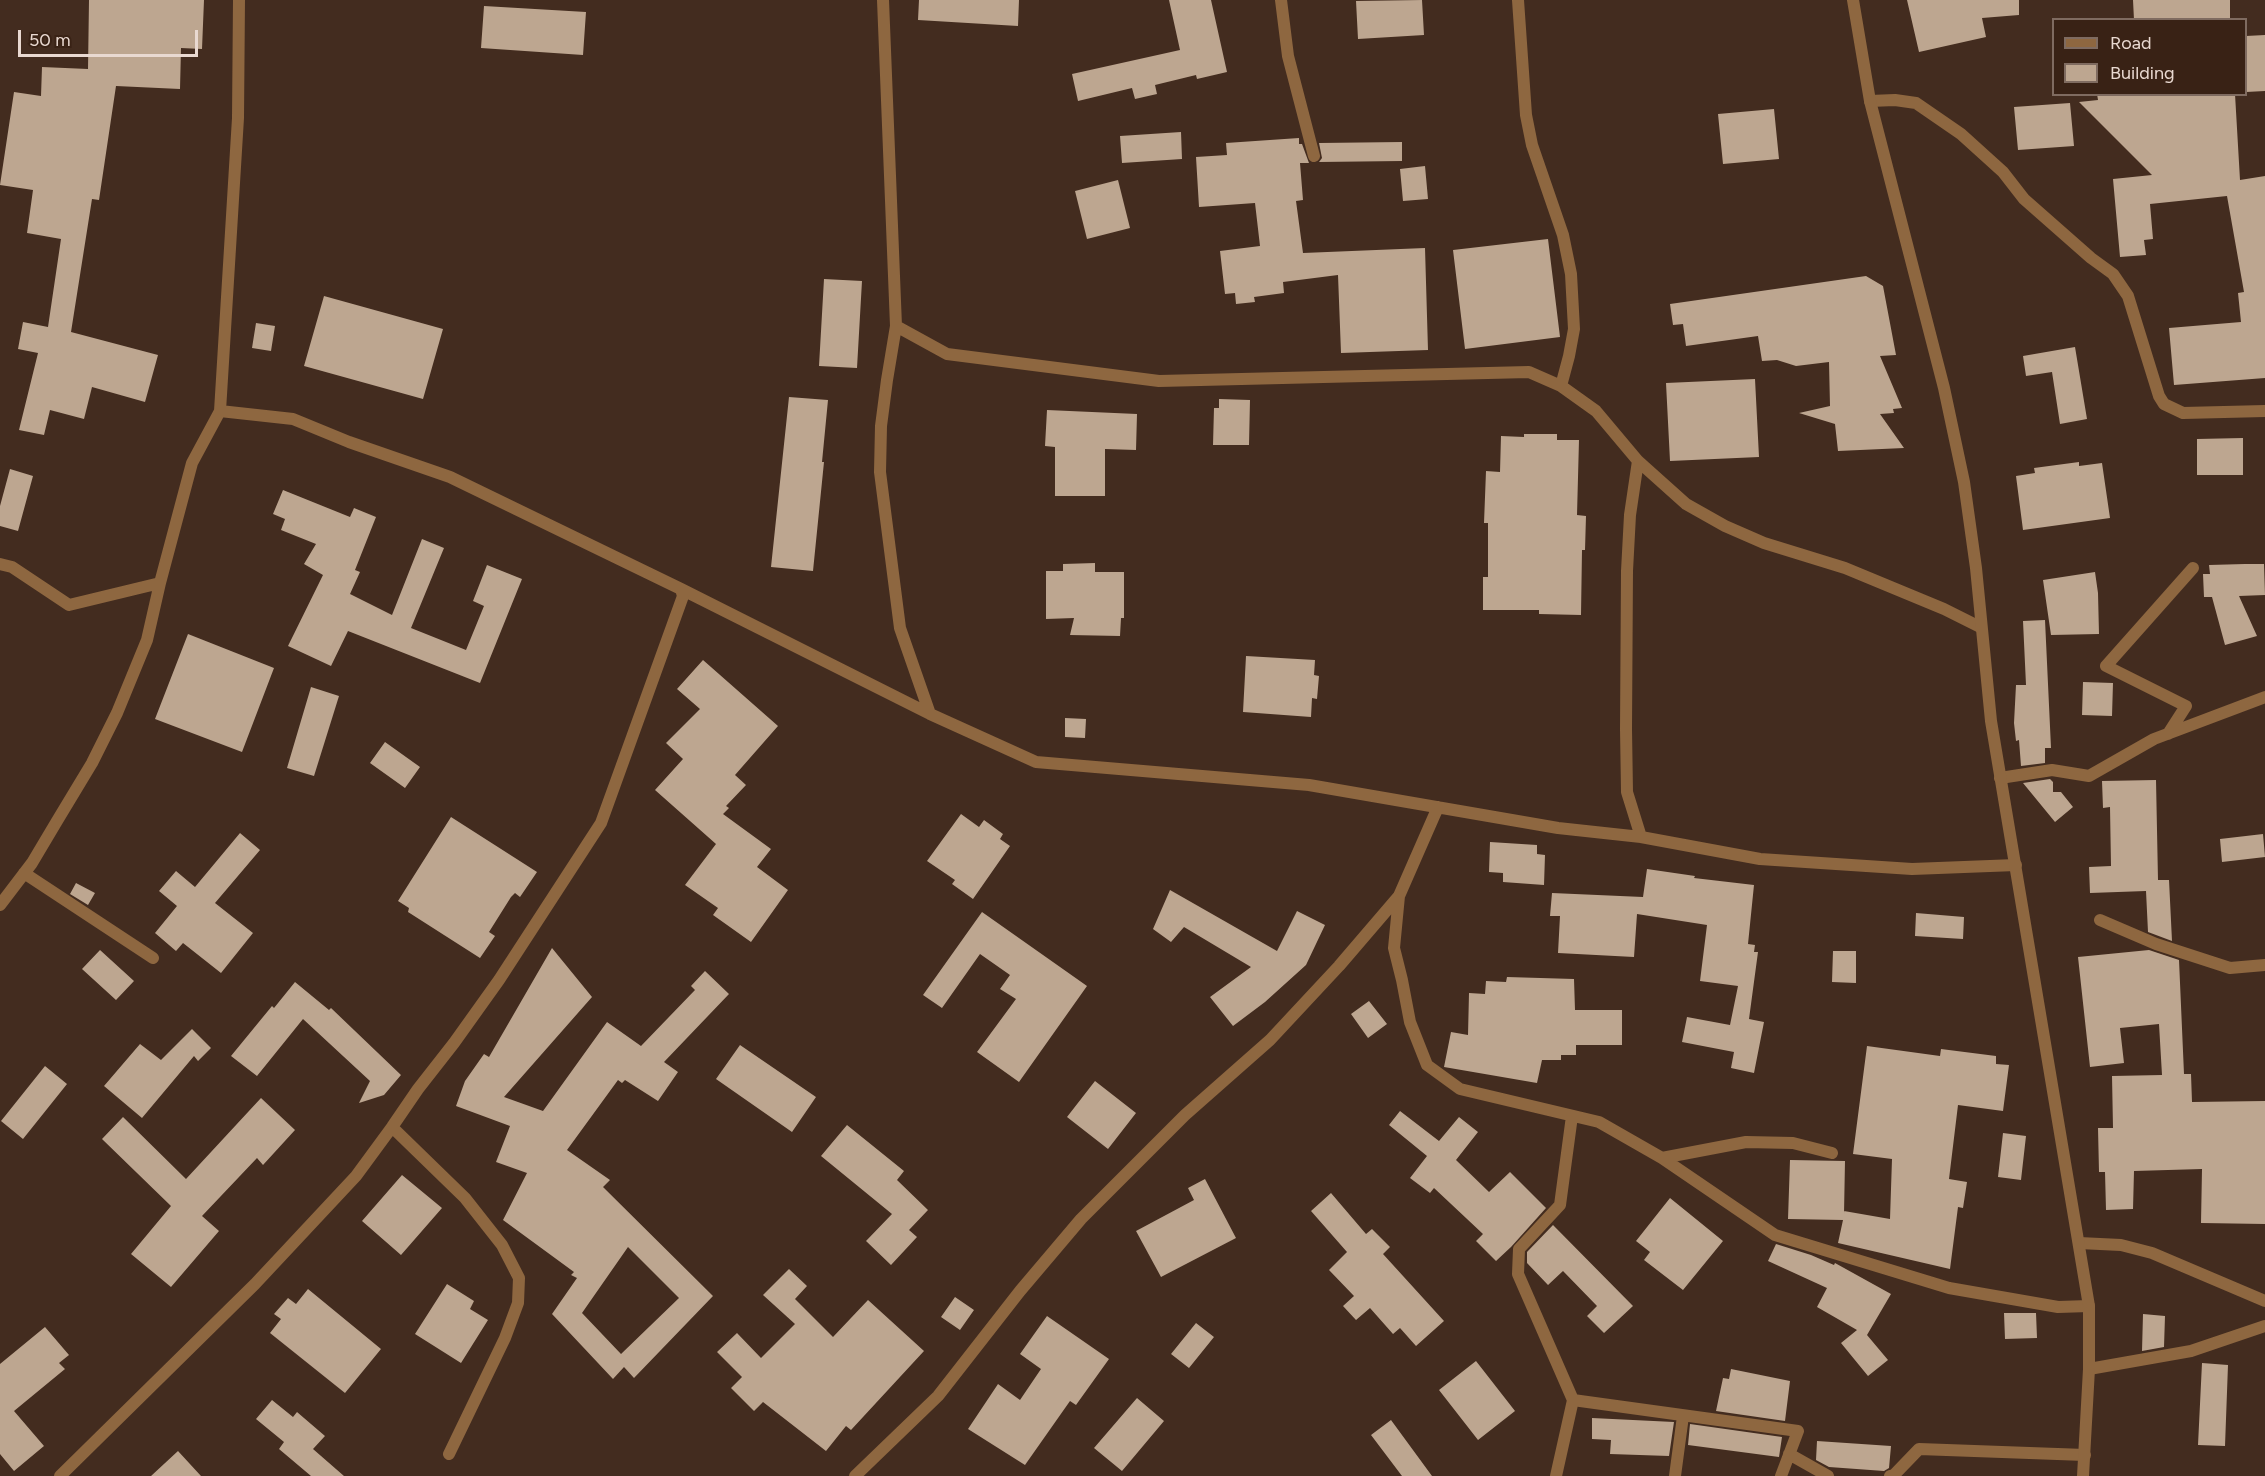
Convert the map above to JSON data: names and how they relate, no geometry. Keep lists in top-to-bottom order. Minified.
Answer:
{"legend":["Road","Building"],"scale_bar":"50 m"}
